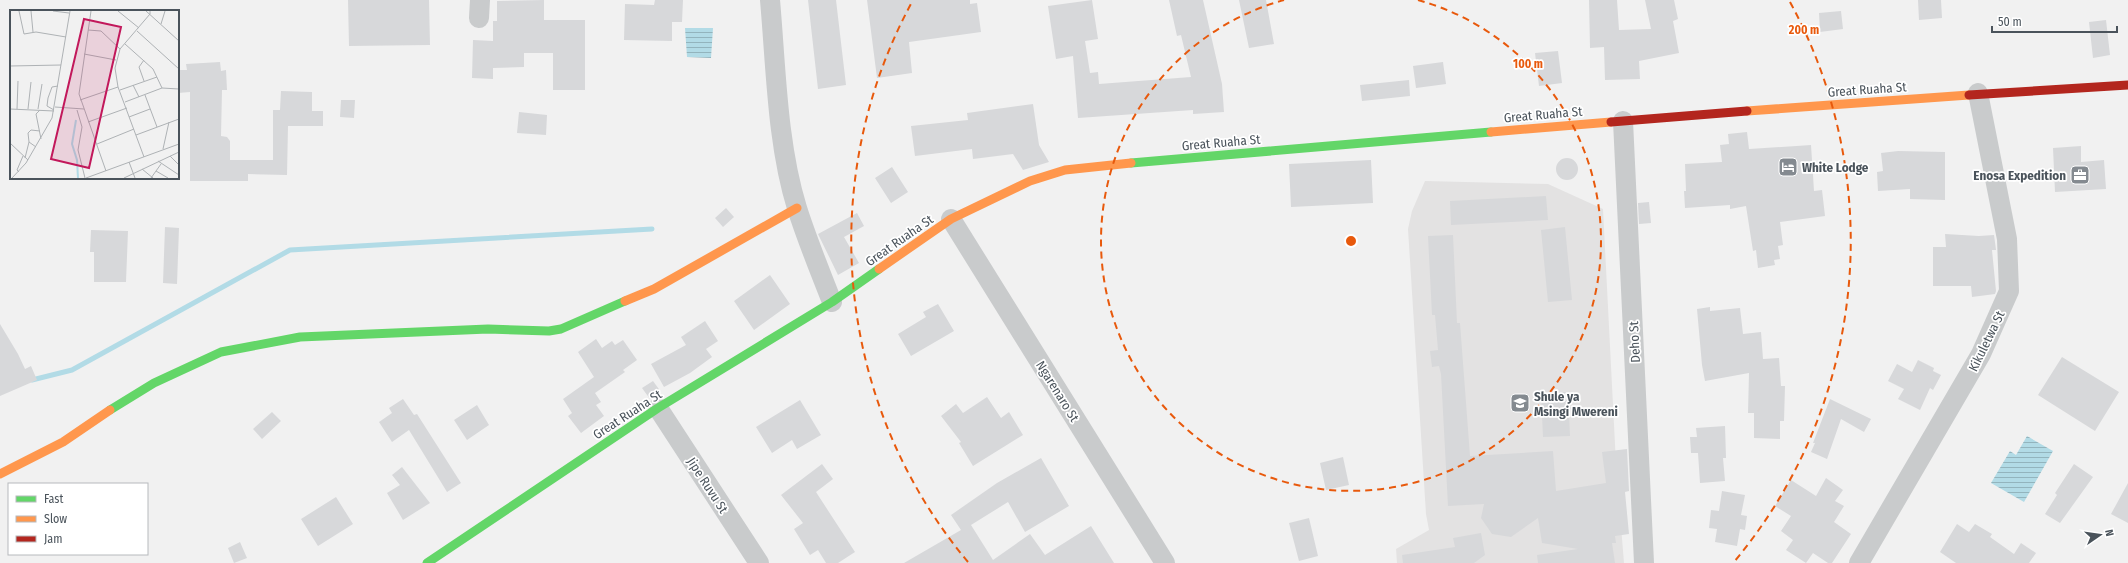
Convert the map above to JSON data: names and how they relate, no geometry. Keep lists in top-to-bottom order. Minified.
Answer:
{"streets":{"street":["Great Ruaha St","Kikuletwa St","Deho St","Ngarenaro St","Jipe Ruvu St"]},"crossings":[["Great Ruaha St","Kikuletwa St"],["Great Ruaha St","Deho St"],["Great Ruaha St","Ngarenaro St"],["Great Ruaha St","Jipe Ruvu St"]],"places":{"hotel":["White Lodge"],"office":["Enosa Expedition"],"school or university":["Shule ya Msingi Mwereni"]},"legend":["Fast","Slow","Jam"],"scale_bar":"50 m","north":"right","rings":["200 m","100 m"]}
